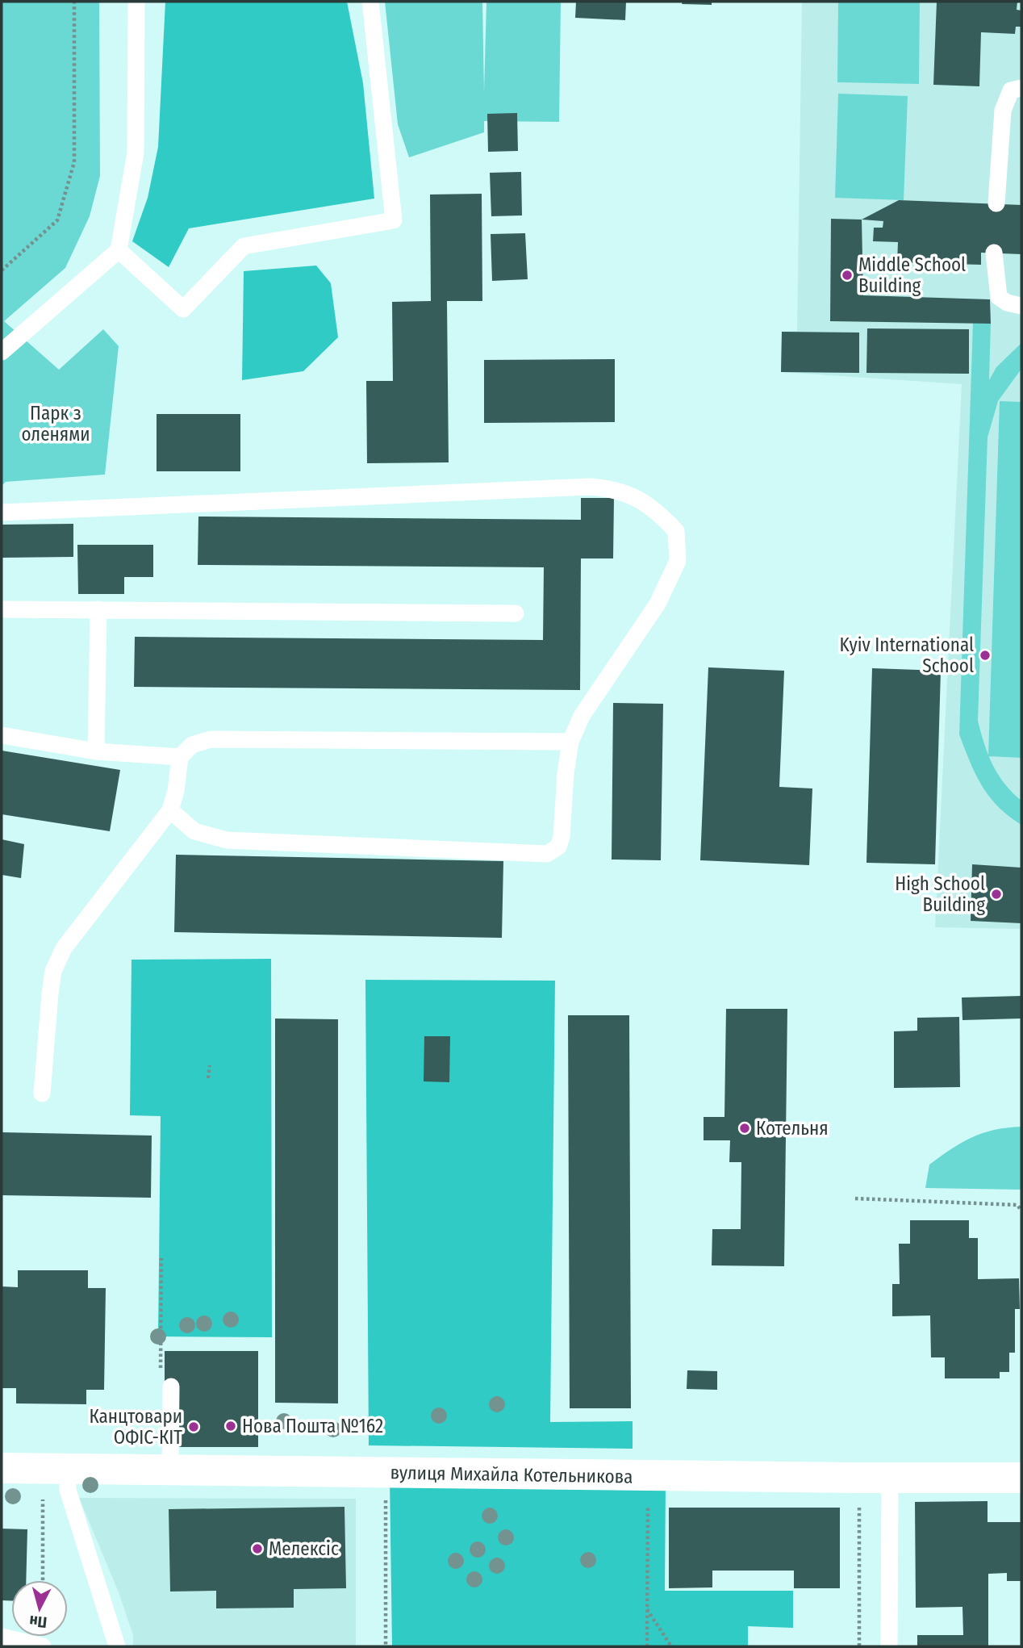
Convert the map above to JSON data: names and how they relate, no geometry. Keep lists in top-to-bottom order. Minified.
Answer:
{"streets":{"street":["вулиця Михайла Котельникова"]},"parks":["Парк з оленями"],"places":["Middle School Building","Kyiv International School","High School Building","Котельня","Нова Пошта №162","Канцтовари ОФІС-КІТ","Мелексіc"],"north":"bottom"}
